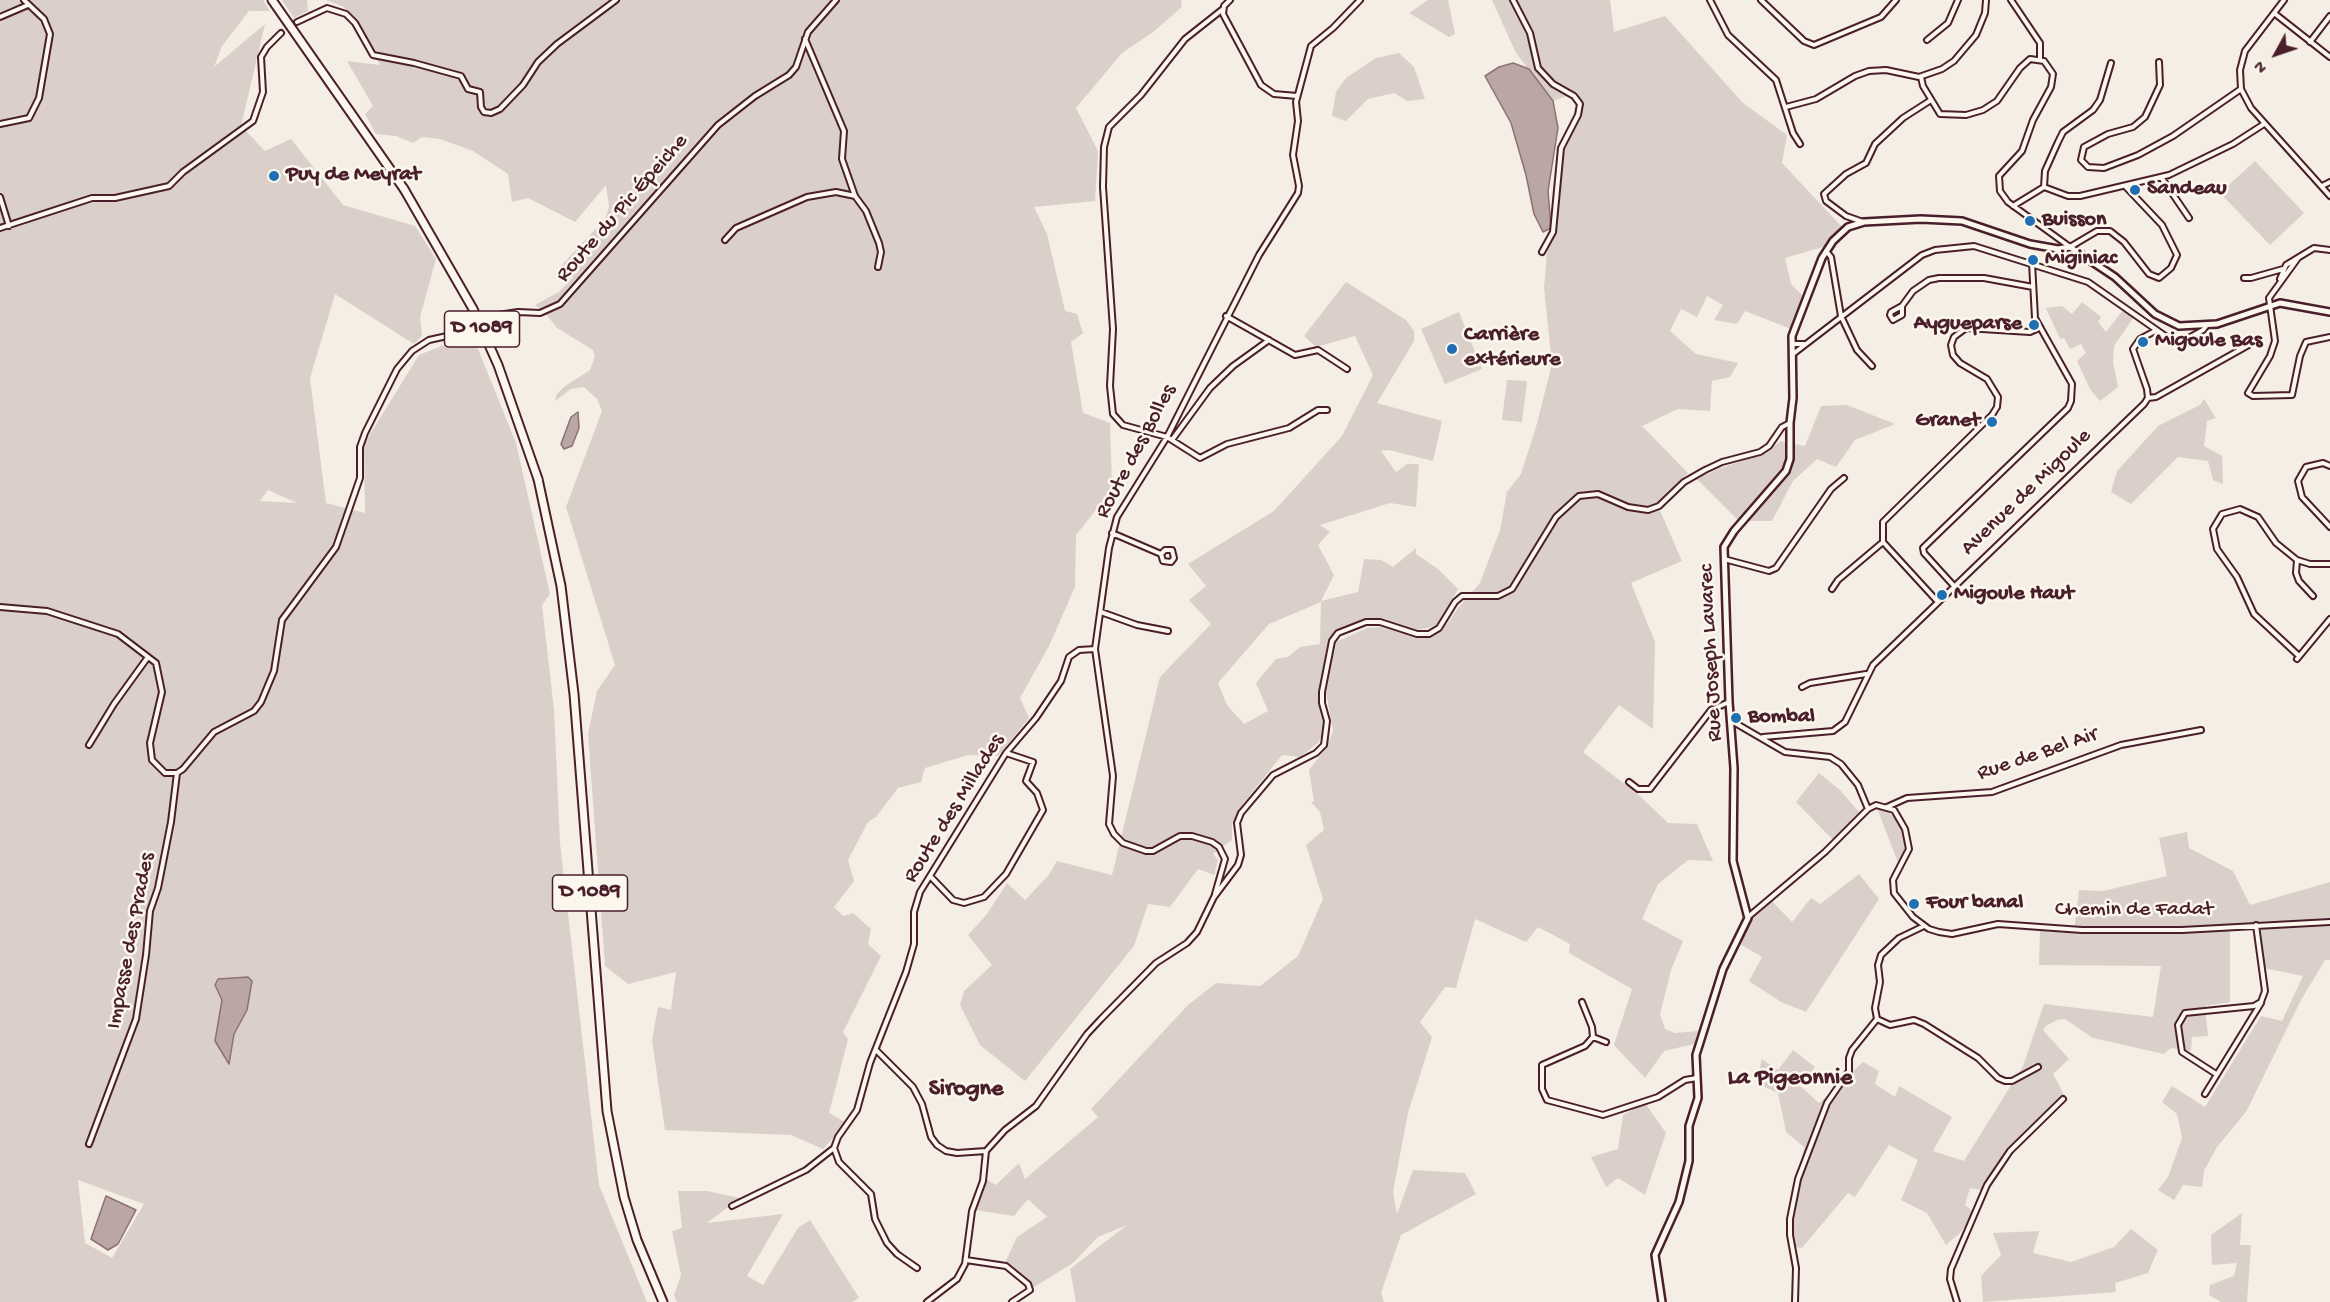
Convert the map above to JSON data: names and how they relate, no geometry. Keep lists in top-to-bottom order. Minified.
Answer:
{"streets":{"highway":["D 1089"],"street":["Route du Pic Épeiche","Route des Bolles","Avenue de Migoule","Rue Joseph Lavarec","Rue de Bel Air","Route des Millades","Chemin de Fadat","Impasse des Prades"]},"crossings":[["Route du Pic Épeiche","Impasse des Prades"],["Route des Bolles","Route des Millades"],["Rue de Bel Air","Chemin de Fadat"]],"districts":["La Pigeonnie","Sirogne"],"places":["Puy de Meyrat","Sandeau","Buisson","Miginiac","Aygueparse","Migoule Bas","Carrière extérieure","Granet","Migoule Haut","Bombal","Four banal"],"north":"bottom left"}
